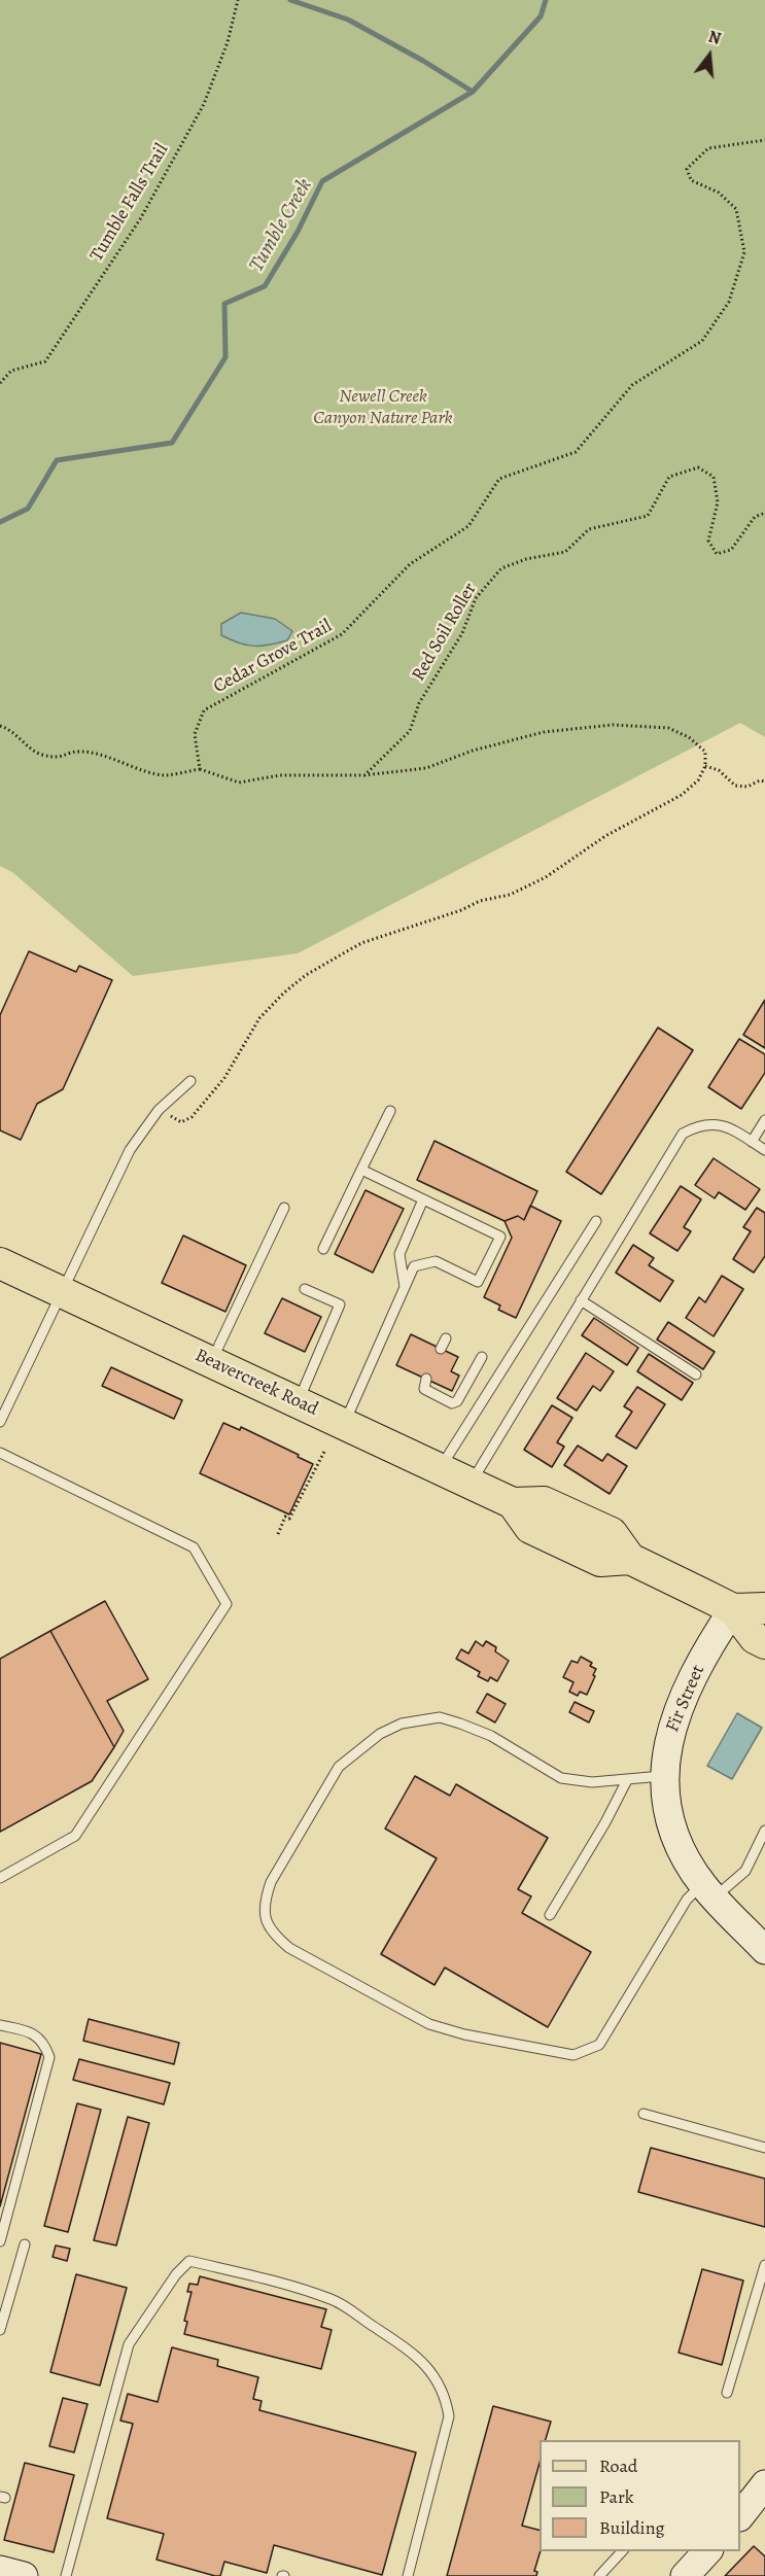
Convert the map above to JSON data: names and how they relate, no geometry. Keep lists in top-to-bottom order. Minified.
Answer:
{"streets":{"main road":["Beavercreek Road"],"street":["Fir Street"],"path":["Tumble Falls Trail","Red Soil Roller","Cedar Grove Trail"]},"crossings":[["Beavercreek Road","Fir Street"]],"water":["Tumble Creek"],"parks":["Newell Creek Canyon Nature Park"],"legend":["Road","Park","Building"],"north":"top"}
